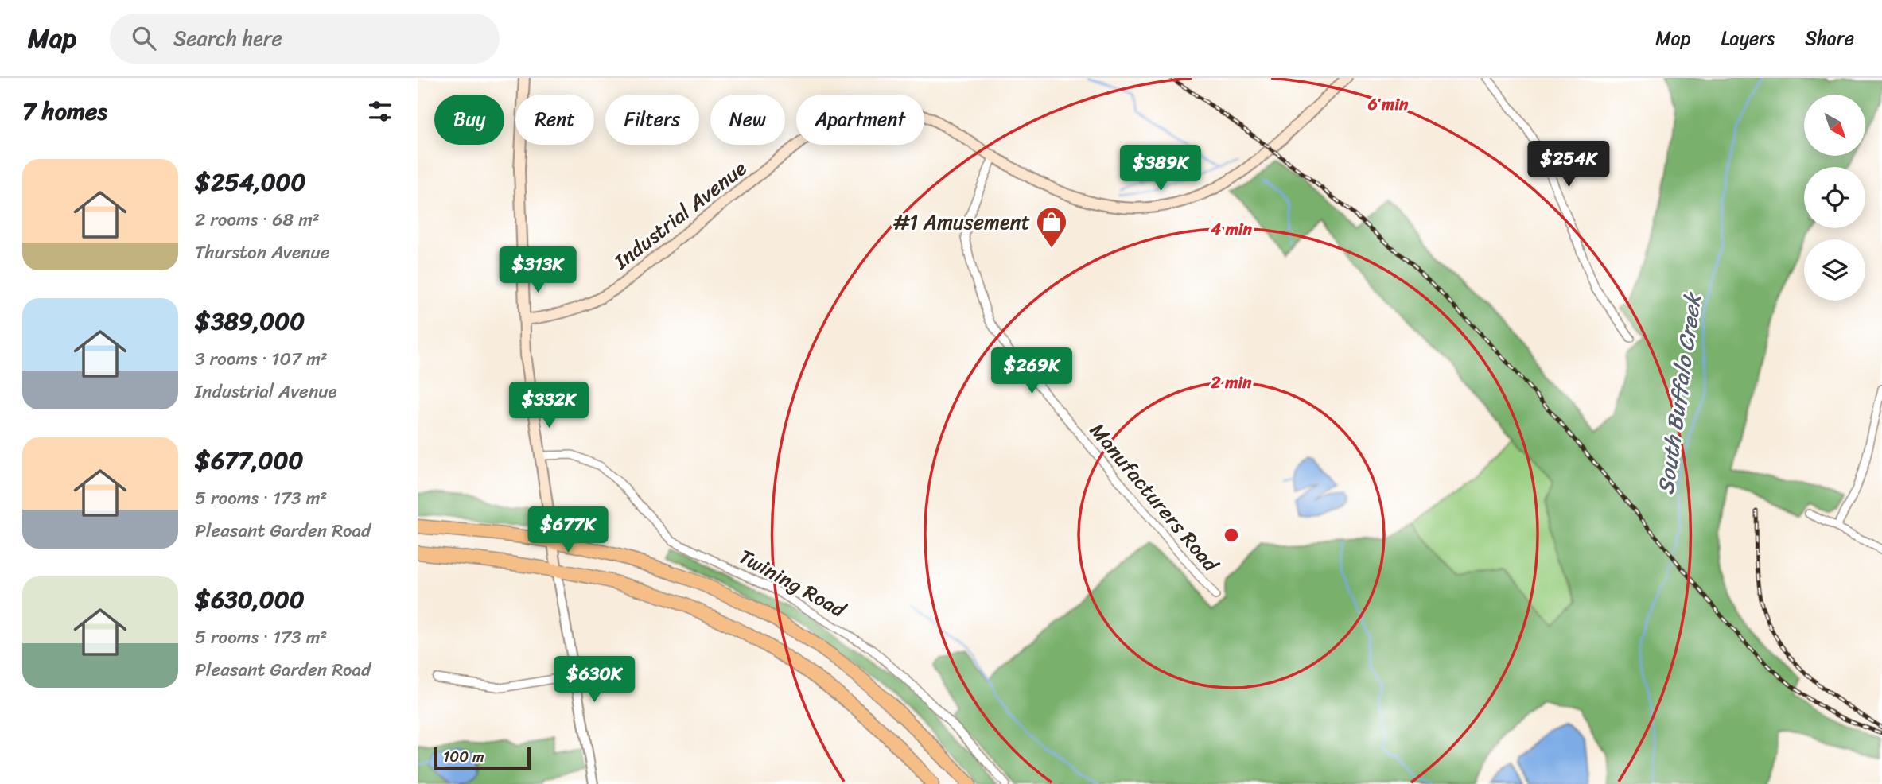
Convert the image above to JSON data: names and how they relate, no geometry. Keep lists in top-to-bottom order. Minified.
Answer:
{"streets":{"main road":["Industrial Avenue"],"street":["Manufacturers Road","Twining Road"]},"crossings":[["Industrial Avenue","Manufacturers Road"]],"water":["South Buffalo Creek"],"places":{"shop":["#1 Amusement"]},"scale_bar":"100 m","north":"bottom right","page":{"header":"Map","search":"Search here","nav":["Map","Layers","Share"],"heading":"7 homes","chip":["Buy","Rent","Filters","New","Apartment"],"price":["$254K","$389K","$313K","$269K","$332K","$677K","$630K"],"list":[{"name":"$254,000","note":"2 rooms · 68 m² · Thurston Avenue"},{"name":"$389,000","note":"3 rooms · 107 m² · Industrial Avenue"},{"name":"$677,000","note":"5 rooms · 173 m² · Pleasant Garden Road"},{"name":"$630,000","note":"5 rooms · 173 m² · Pleasant Garden Road"}],"scale":"100 m"},"rings":["6 min","4 min","2 min"]}
